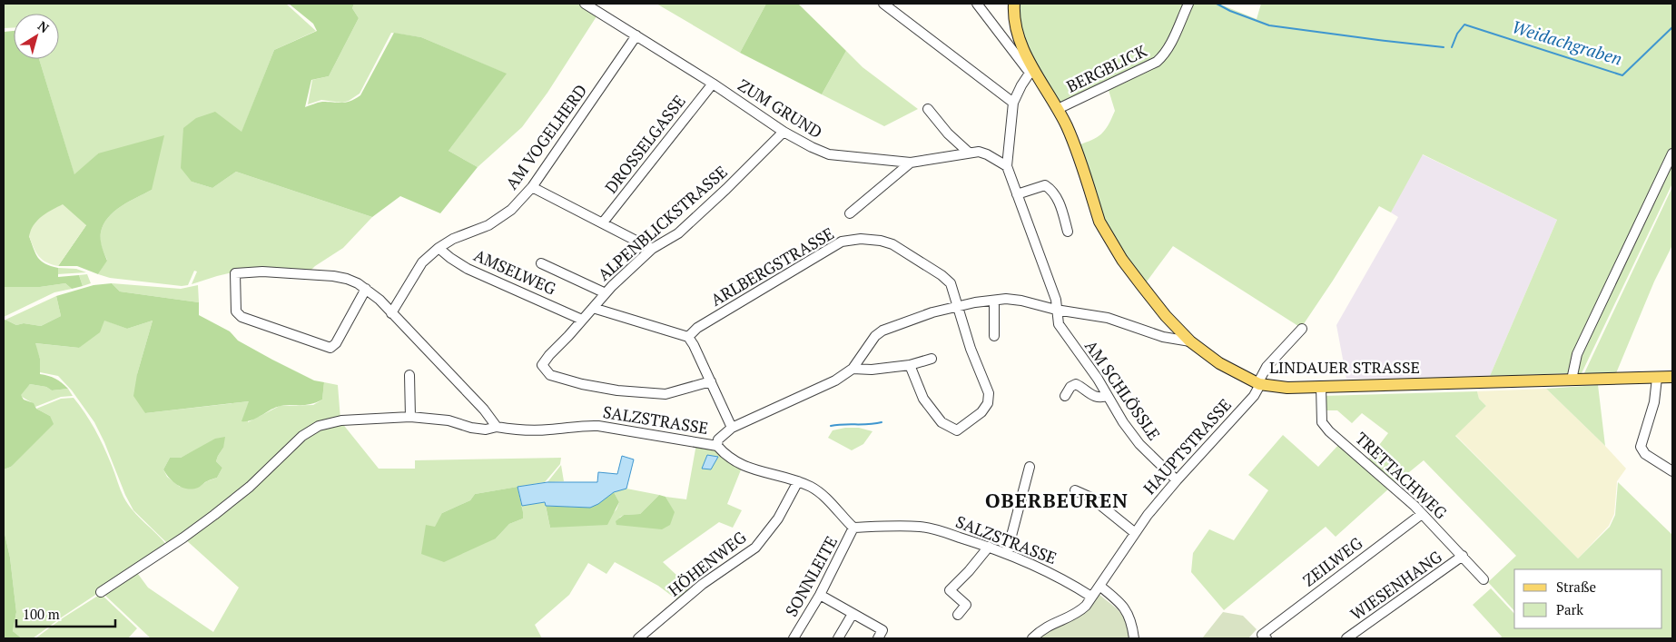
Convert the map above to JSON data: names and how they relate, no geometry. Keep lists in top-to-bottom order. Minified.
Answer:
{"streets":{"main road":["LINDAUER STRASSE"],"street":["BERGBLICK","ZUM GRUND","AM VOGELHERD","DROSSELGASSE","ALPENBLICKSTRASSE","ARLBERGSTRASSE","AMSELWEG","AM SCHLÖSSLE","SALZSTRASSE","HAUPTSTRASSE","TRETTACHWEG","ZEILWEG","HÖHENWEG","SONNLEITE","WIESENHANG"]},"crossings":[["BERGBLICK","LINDAUER STRASSE"],["ZUM GRUND","AM VOGELHERD"],["ZUM GRUND","DROSSELGASSE"],["ZUM GRUND","ALPENBLICKSTRASSE"],["ZUM GRUND","AM SCHLÖSSLE"],["AM VOGELHERD","AMSELWEG"],["ALPENBLICKSTRASSE","AMSELWEG"],["LINDAUER STRASSE","HAUPTSTRASSE"],["LINDAUER STRASSE","TRETTACHWEG"],["AM SCHLÖSSLE","HAUPTSTRASSE"],["SALZSTRASSE","HAUPTSTRASSE"],["SALZSTRASSE","HÖHENWEG"],["SALZSTRASSE","SONNLEITE"],["TRETTACHWEG","ZEILWEG"],["TRETTACHWEG","WIESENHANG"]],"districts":["OBERBEUREN"],"water":["Weidachgraben"],"legend":["Straße","Park"],"scale_bar":"100 m","north":"top right"}
